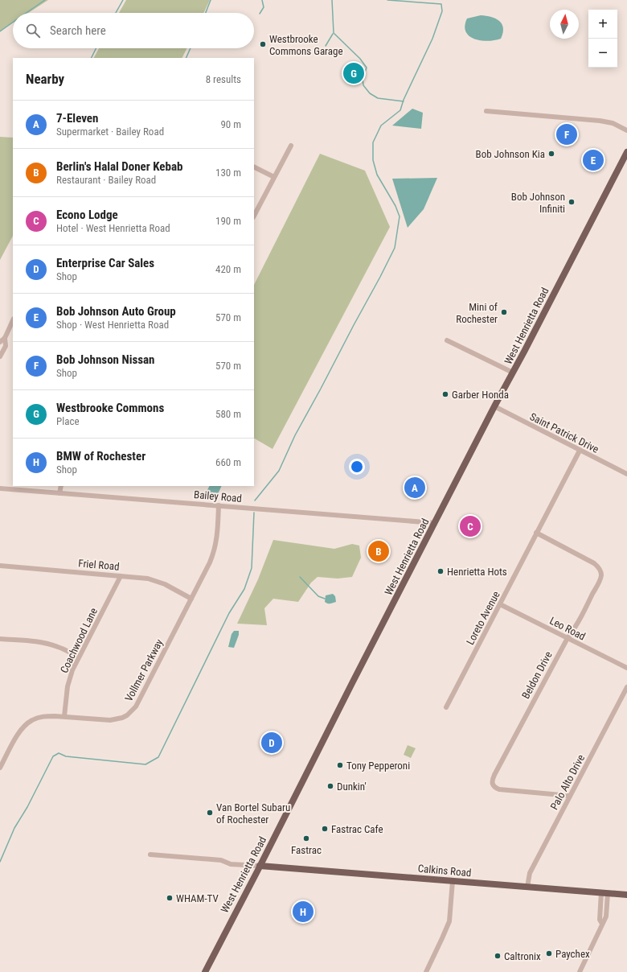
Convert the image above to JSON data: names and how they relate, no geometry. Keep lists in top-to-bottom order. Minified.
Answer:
{"streets":{"main road":["West Henrietta Road","Calkins Road"],"street":["Saint Patrick Drive","Bailey Road","Friel Road","Loreto Avenue","Leo Road","Coachwood Lane","Vollmer Parkway","Beldon Drive","Palo Alto Drive"]},"crossings":[["West Henrietta Road","Saint Patrick Drive"],["West Henrietta Road","Bailey Road"],["West Henrietta Road","Calkins Road"],["Saint Patrick Drive","Loreto Avenue"],["Bailey Road","Vollmer Parkway"],["Friel Road","Coachwood Lane"],["Friel Road","Vollmer Parkway"],["Loreto Avenue","Leo Road"],["Loreto Avenue","Beldon Drive"],["Leo Road","Beldon Drive"],["Coachwood Lane","Vollmer Parkway"],["Beldon Drive","Palo Alto Drive"],["Palo Alto Drive","Calkins Road"]],"places":["Westbrooke Commons Garage","Bob Johnson Kia","Bob Johnson Infiniti","Mini of Rochester","Garber Honda","Henrietta Hots","Tony Pepperoni","Dunkin'","Van Bortel Subaru of Rochester","Fastrac Cafe","Fastrac","WHAM-TV","Paychex","Caltronix"],"north":"top","page":{"map_buttons":["+","−"],"search":"Search here","heading":["Nearby","8 results"],"pins":["G","F","E","A","C","B","D","H"],"list":[{"mark":"A","name":"7-Eleven","note":"Supermarket · Bailey Road","value":"90 m"},{"mark":"B","name":"Berlin's Halal Doner Kebab","note":"Restaurant · Bailey Road","value":"130 m"},{"mark":"C","name":"Econo Lodge","note":"Hotel · West Henrietta Road","value":"190 m"},{"mark":"D","name":"Enterprise Car Sales","note":"Shop","value":"420 m"},{"mark":"E","name":"Bob Johnson Auto Group","note":"Shop · West Henrietta Road","value":"570 m"},{"mark":"F","name":"Bob Johnson Nissan","note":"Shop","value":"570 m"},{"mark":"G","name":"Westbrooke Commons","note":"Place","value":"580 m"},{"mark":"H","name":"BMW of Rochester","note":"Shop","value":"660 m"}]}}
